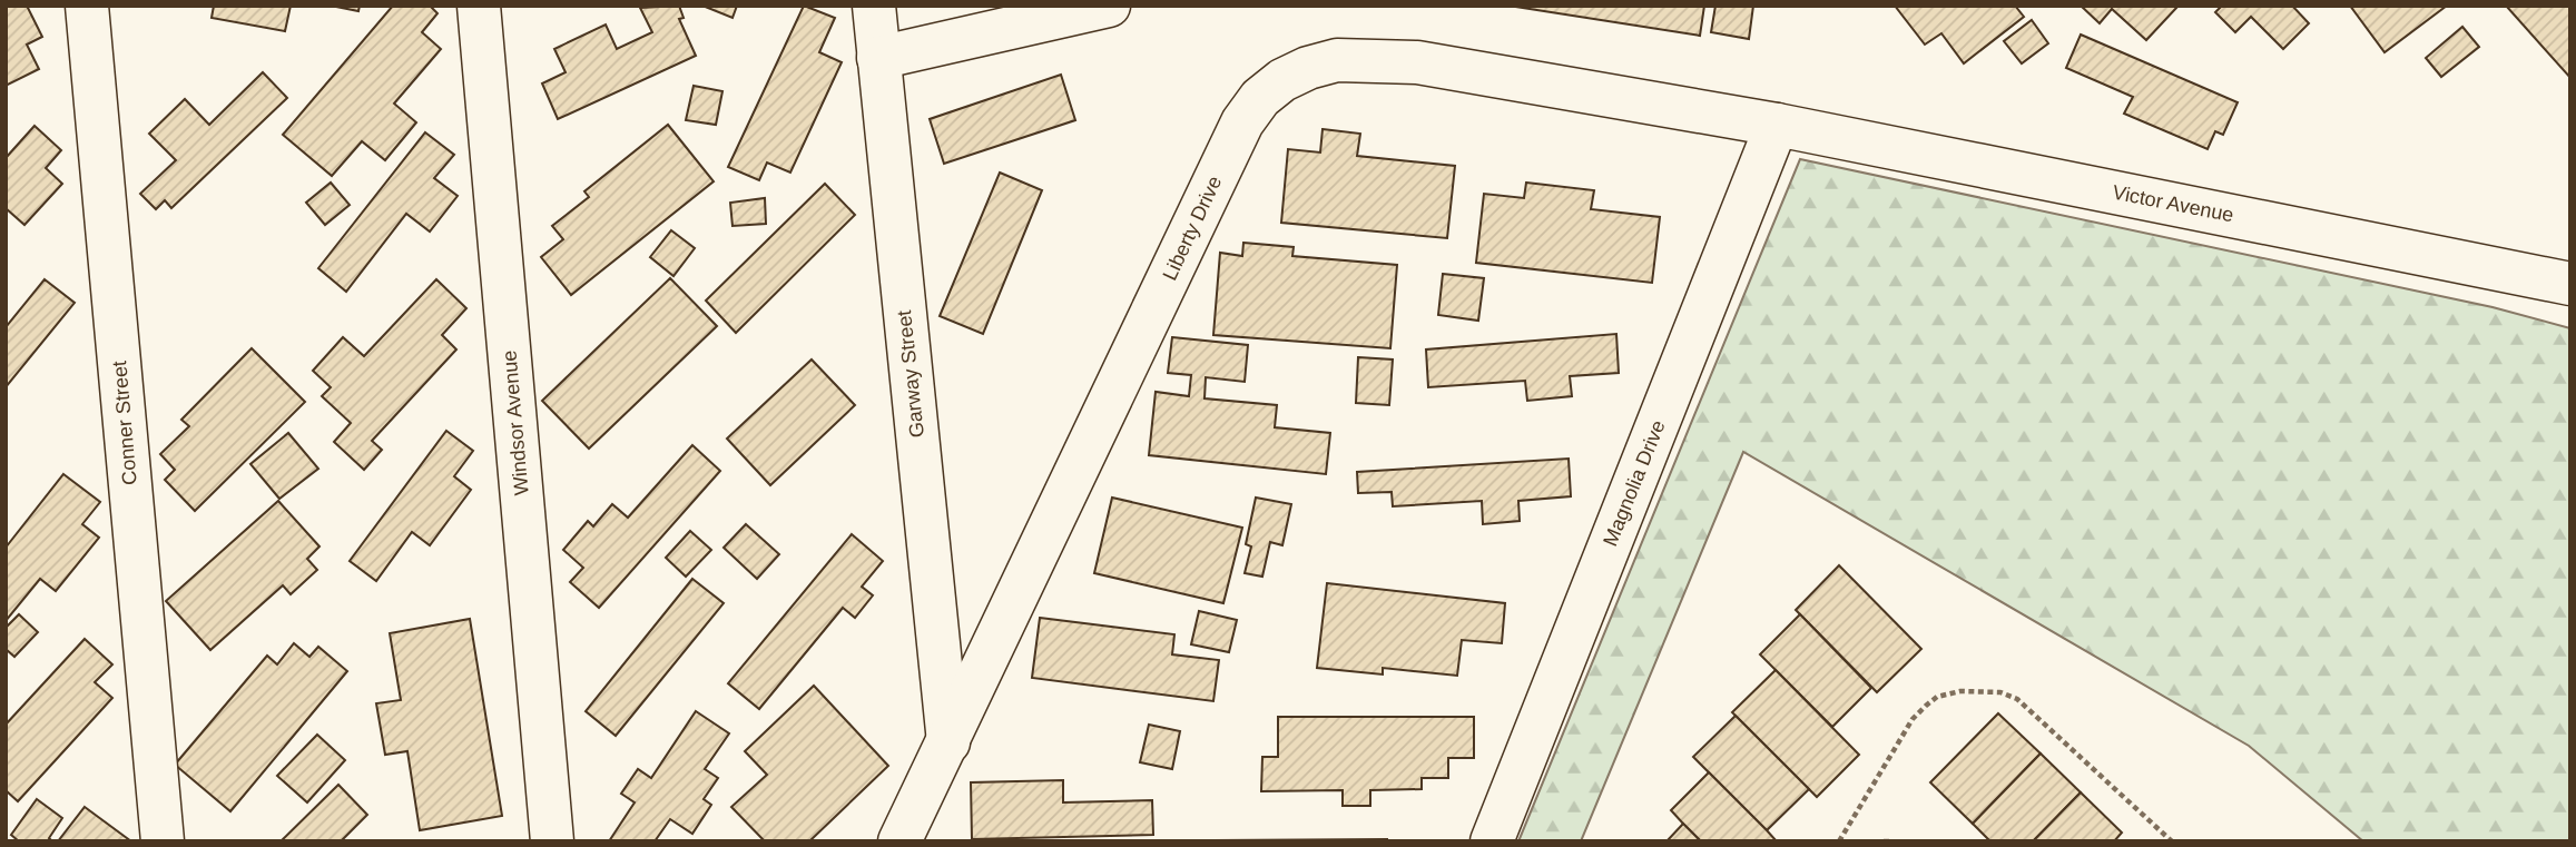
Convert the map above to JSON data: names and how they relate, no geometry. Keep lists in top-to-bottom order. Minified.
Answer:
{"streets":{"street":["Victor Avenue","Liberty Drive","Garway Street","Conner Street","Windsor Avenue","Magnolia Drive"]},"crossings":[["Victor Avenue","Liberty Drive"],["Victor Avenue","Magnolia Drive"],["Liberty Drive","Garway Street"],["Liberty Drive","Magnolia Drive"]]}
